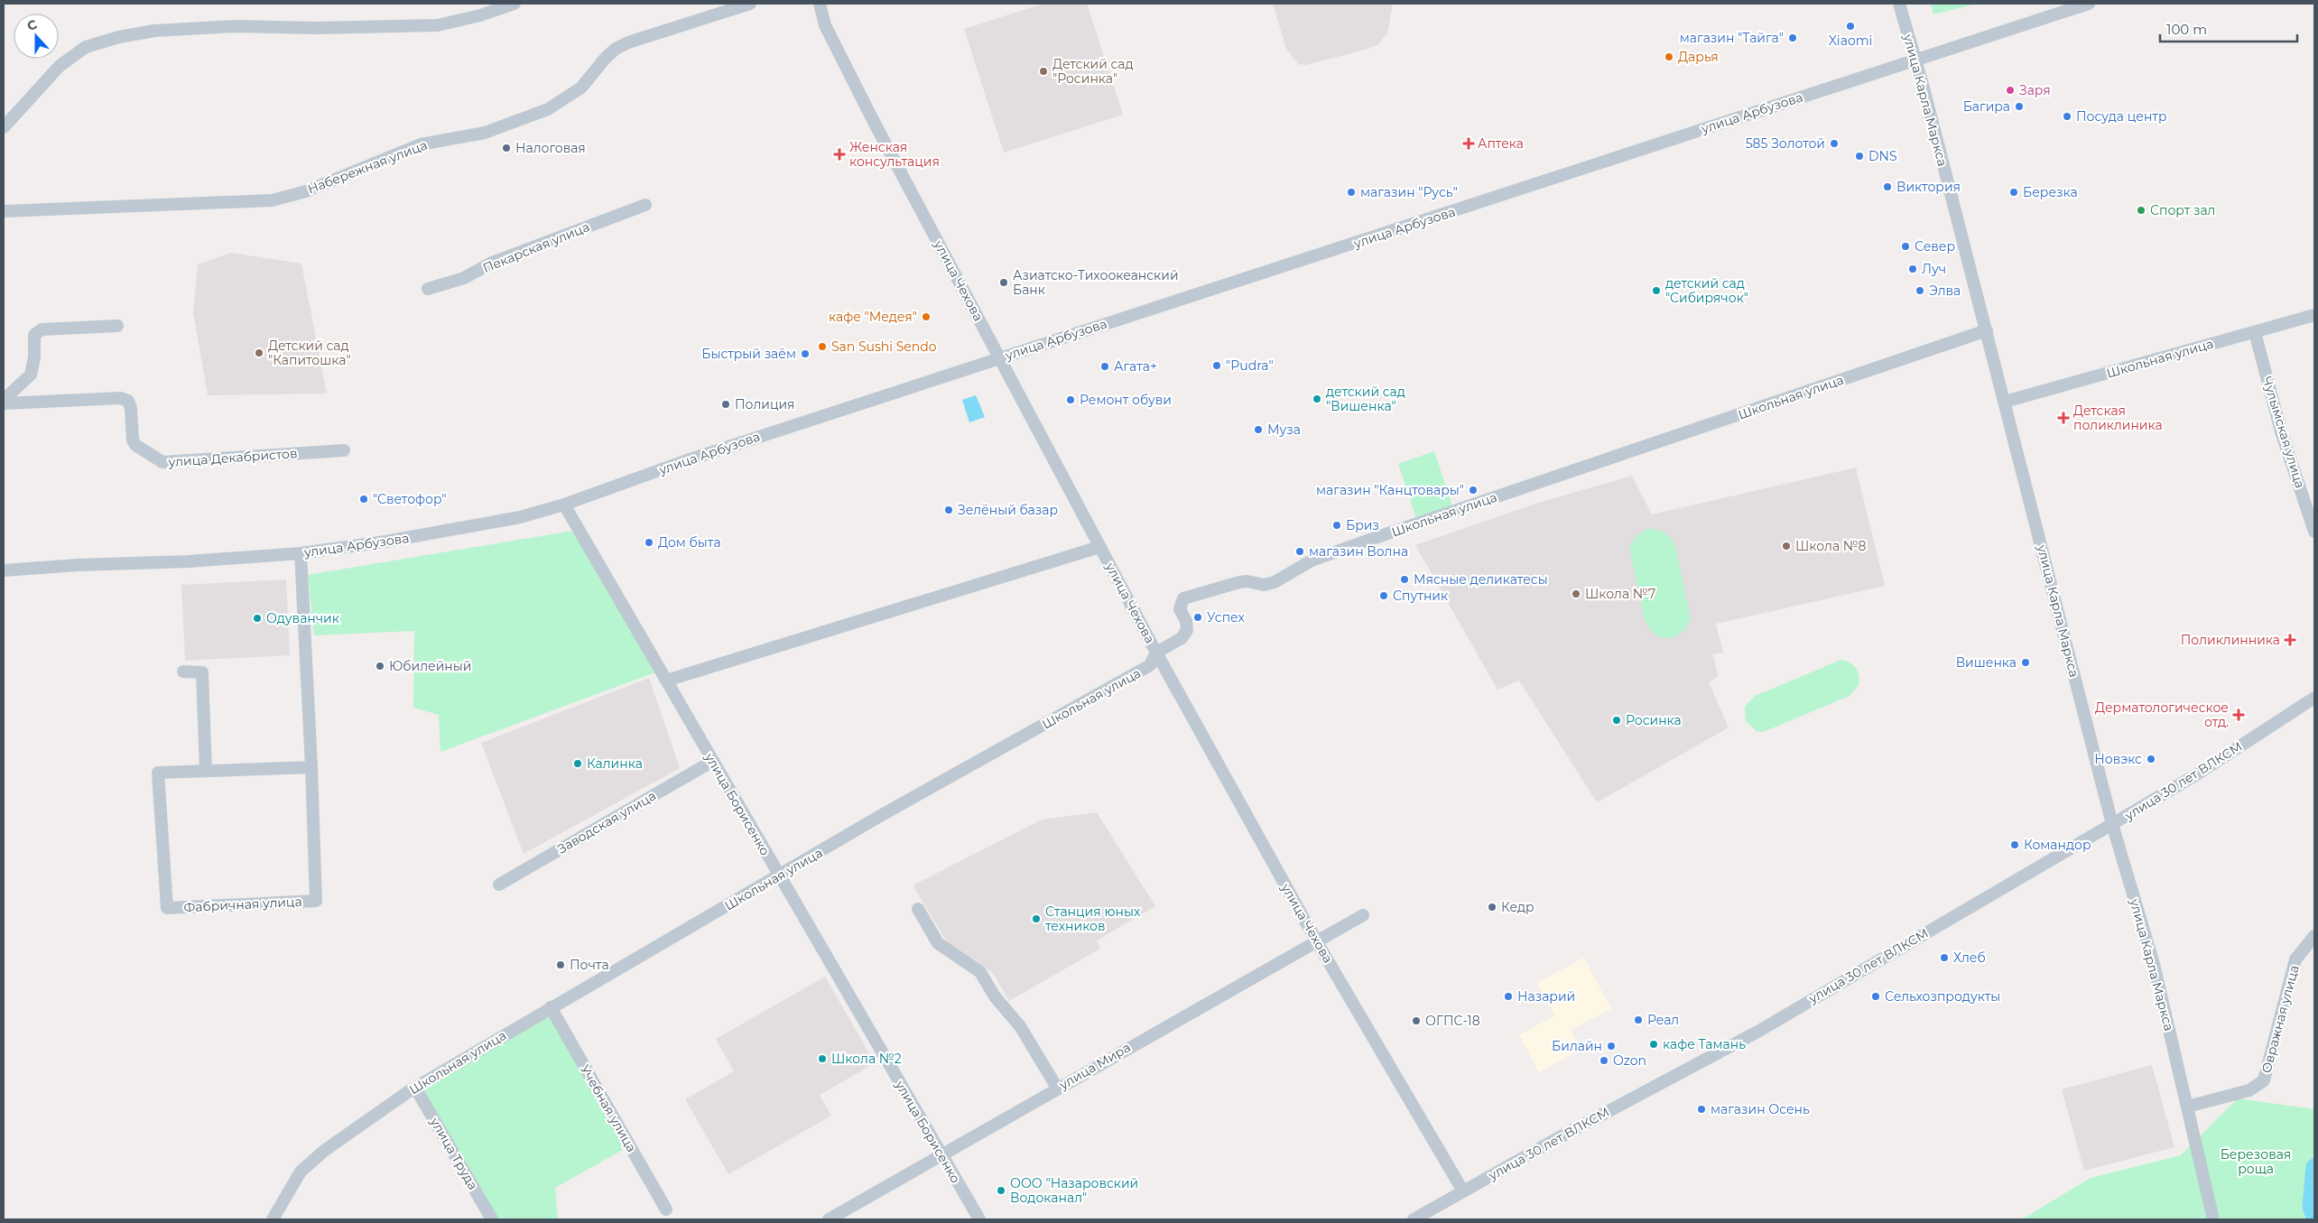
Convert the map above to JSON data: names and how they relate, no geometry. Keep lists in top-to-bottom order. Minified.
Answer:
{"streets":{"street":["улица Карла Маркса","улица Арбузова","Набережная улица","Пекарская улица","улица Чехова","Школьная улица","Чулымская улица","улица Декабристов","улица 30 лет ВЛКСМ","улица Борисенко","Заводская улица","Фабричная улица","Овражная улица","улица Мира","Учебная улица","улица Труда"]},"crossings":[["улица Карла Маркса","улица Арбузова"],["улица Карла Маркса","Школьная улица"],["улица Карла Маркса","улица 30 лет ВЛКСМ"],["улица Карла Маркса","Овражная улица"],["улица Арбузова","улица Чехова"],["улица Арбузова","улица Борисенко"],["улица Арбузова","Фабричная улица"],["улица Чехова","Школьная улица"],["улица Чехова","улица 30 лет ВЛКСМ"],["улица Чехова","улица Мира"],["Школьная улица","Чулымская улица"],["Школьная улица","улица Борисенко"],["Школьная улица","Учебная улица"],["Школьная улица","улица Труда"],["улица Борисенко","Заводская улица"],["улица Борисенко","улица Мира"]],"parks":["Березовая роща"],"places":{"other":["Xiaomi","магазин \"Тайга\"","Дарья","Детский сад \"Росинка\"","Заря","Багира","Посуда центр","585 Золотой","Налоговая","DNS","Виктория","магазин \"Русь\"","Березка","Спорт зал","Север","Луч","Азиатско-Тихоокеанский Банк","детский сад \"Сибирячок\"","Элва","кафе \"Медея\"","San Sushi Sendo","Детский сад \"Капитошка\"","Быстрый заём","\"Pudra\"","Агата+","детский сад \"Вишенка\"","Ремонт обуви","Полиция","Муза","магазин \"Канцтовары\"","\"Светофор\"","Зелёный базар","Бриз","Дом быта","Школа №8","магазин Волна","Мясные деликатесы","Школа №7","Спутник","Успех","Одуванчик","Вишенка","Юбилейный","Росинка","Новэкс","Калинка","Командор","Кедр","Станция юных техников","Хлеб","Почта","Назарий","Сельхозпродукты","Реал","ОГПС-18","кафе Тамань","Билайн","Школа №2","Ozon","магазин Осень","ООО \"Назаровский Водоканал\""],"health":["Аптека","Женская консультация","Детская поликлиника","Поликлинника","Дерматологическое отд."]},"scale_bar":"100 m","north":"top"}
